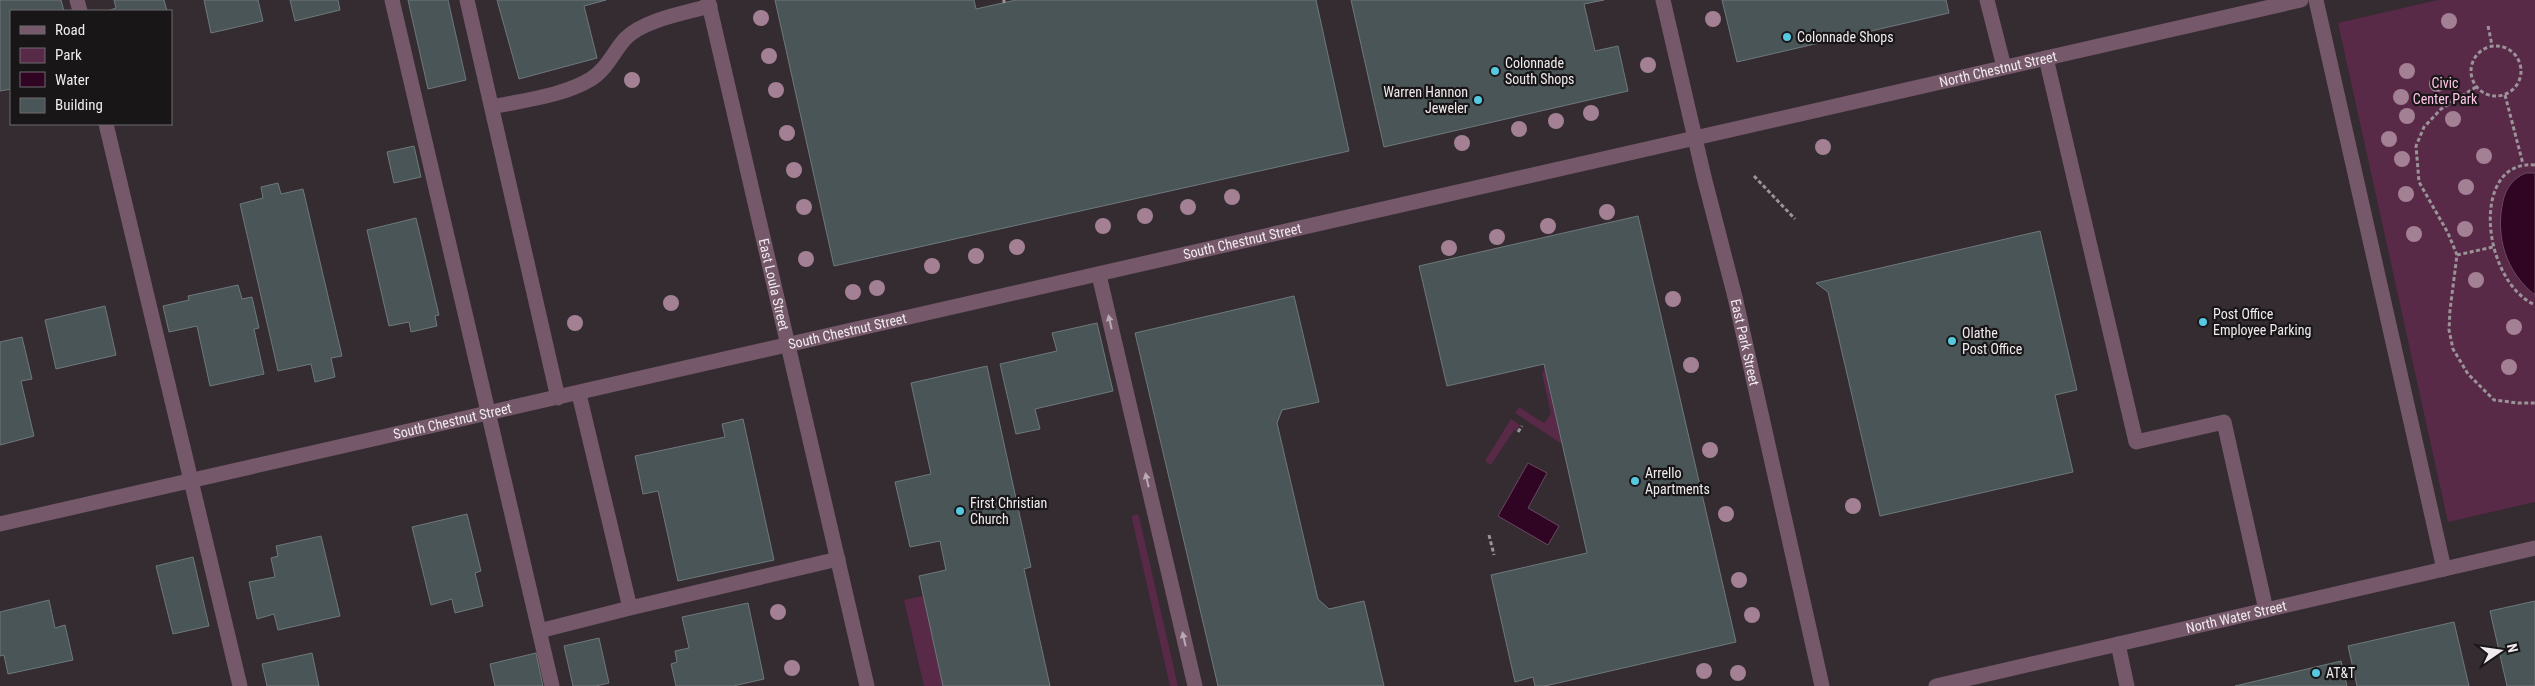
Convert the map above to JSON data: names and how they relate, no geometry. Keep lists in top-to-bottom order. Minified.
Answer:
{"streets":{"street":["North Chestnut Street","South Chestnut Street","East Loula Street","East Park Street","North Water Street"]},"crossings":[["North Chestnut Street","South Chestnut Street"],["North Chestnut Street","East Park Street"],["South Chestnut Street","East Loula Street"],["South Chestnut Street","East Park Street"]],"parks":["Civic Center Park"],"places":["Colonnade Shops","Colonnade South Shops","Warren Hannon Jeweler","Post Office Employee Parking","Olathe Post Office","Arrello Apartments","First Christian Church","AT&T"],"legend":["Road","Park","Water","Building"],"north":"right"}
